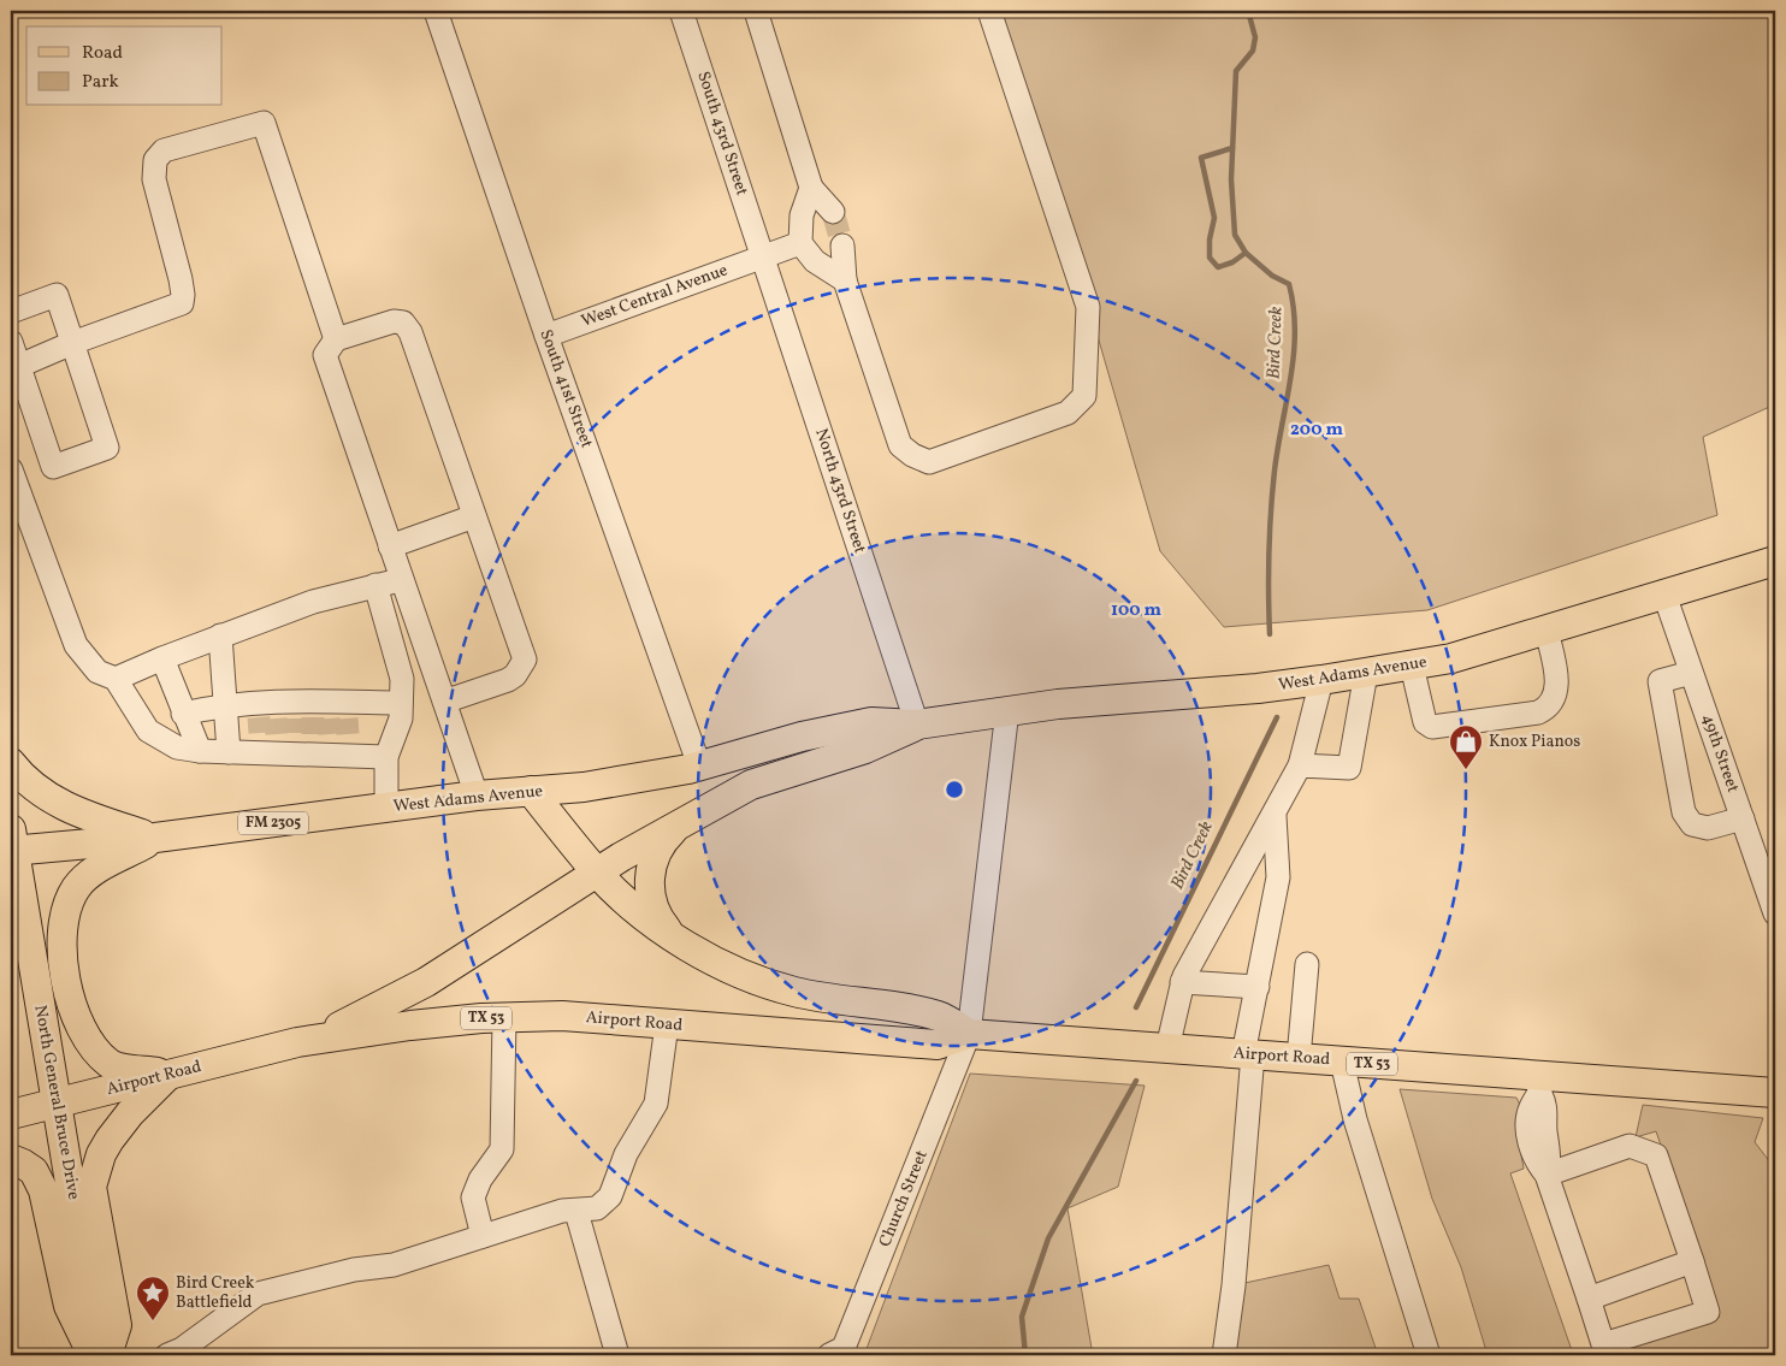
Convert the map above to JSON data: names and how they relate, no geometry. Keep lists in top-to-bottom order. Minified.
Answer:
{"streets":{"main road":["West Adams Avenue","FM 2305","TX 53","Airport Road","North General Bruce Drive"],"street":["South 43rd Street","West Central Avenue","South 41st Street","North 43rd Street","49th Street","Church Street"]},"crossings":[["South 43rd Street","West Central Avenue"],["South 43rd Street","North 43rd Street"],["West Central Avenue","South 41st Street"],["West Central Avenue","North 43rd Street"],["South 41st Street","West Adams Avenue"],["North 43rd Street","West Adams Avenue"],["West Adams Avenue","49th Street"],["West Adams Avenue","Airport Road"],["West Adams Avenue","North General Bruce Drive"],["Airport Road","North General Bruce Drive"],["Airport Road","Church Street"]],"water":["Bird Creek"],"places":{"shop":["Knox Pianos"],"place":["Bird Creek Battlefield"]},"legend":["Road","Park"],"rings":["200 m","100 m"]}
